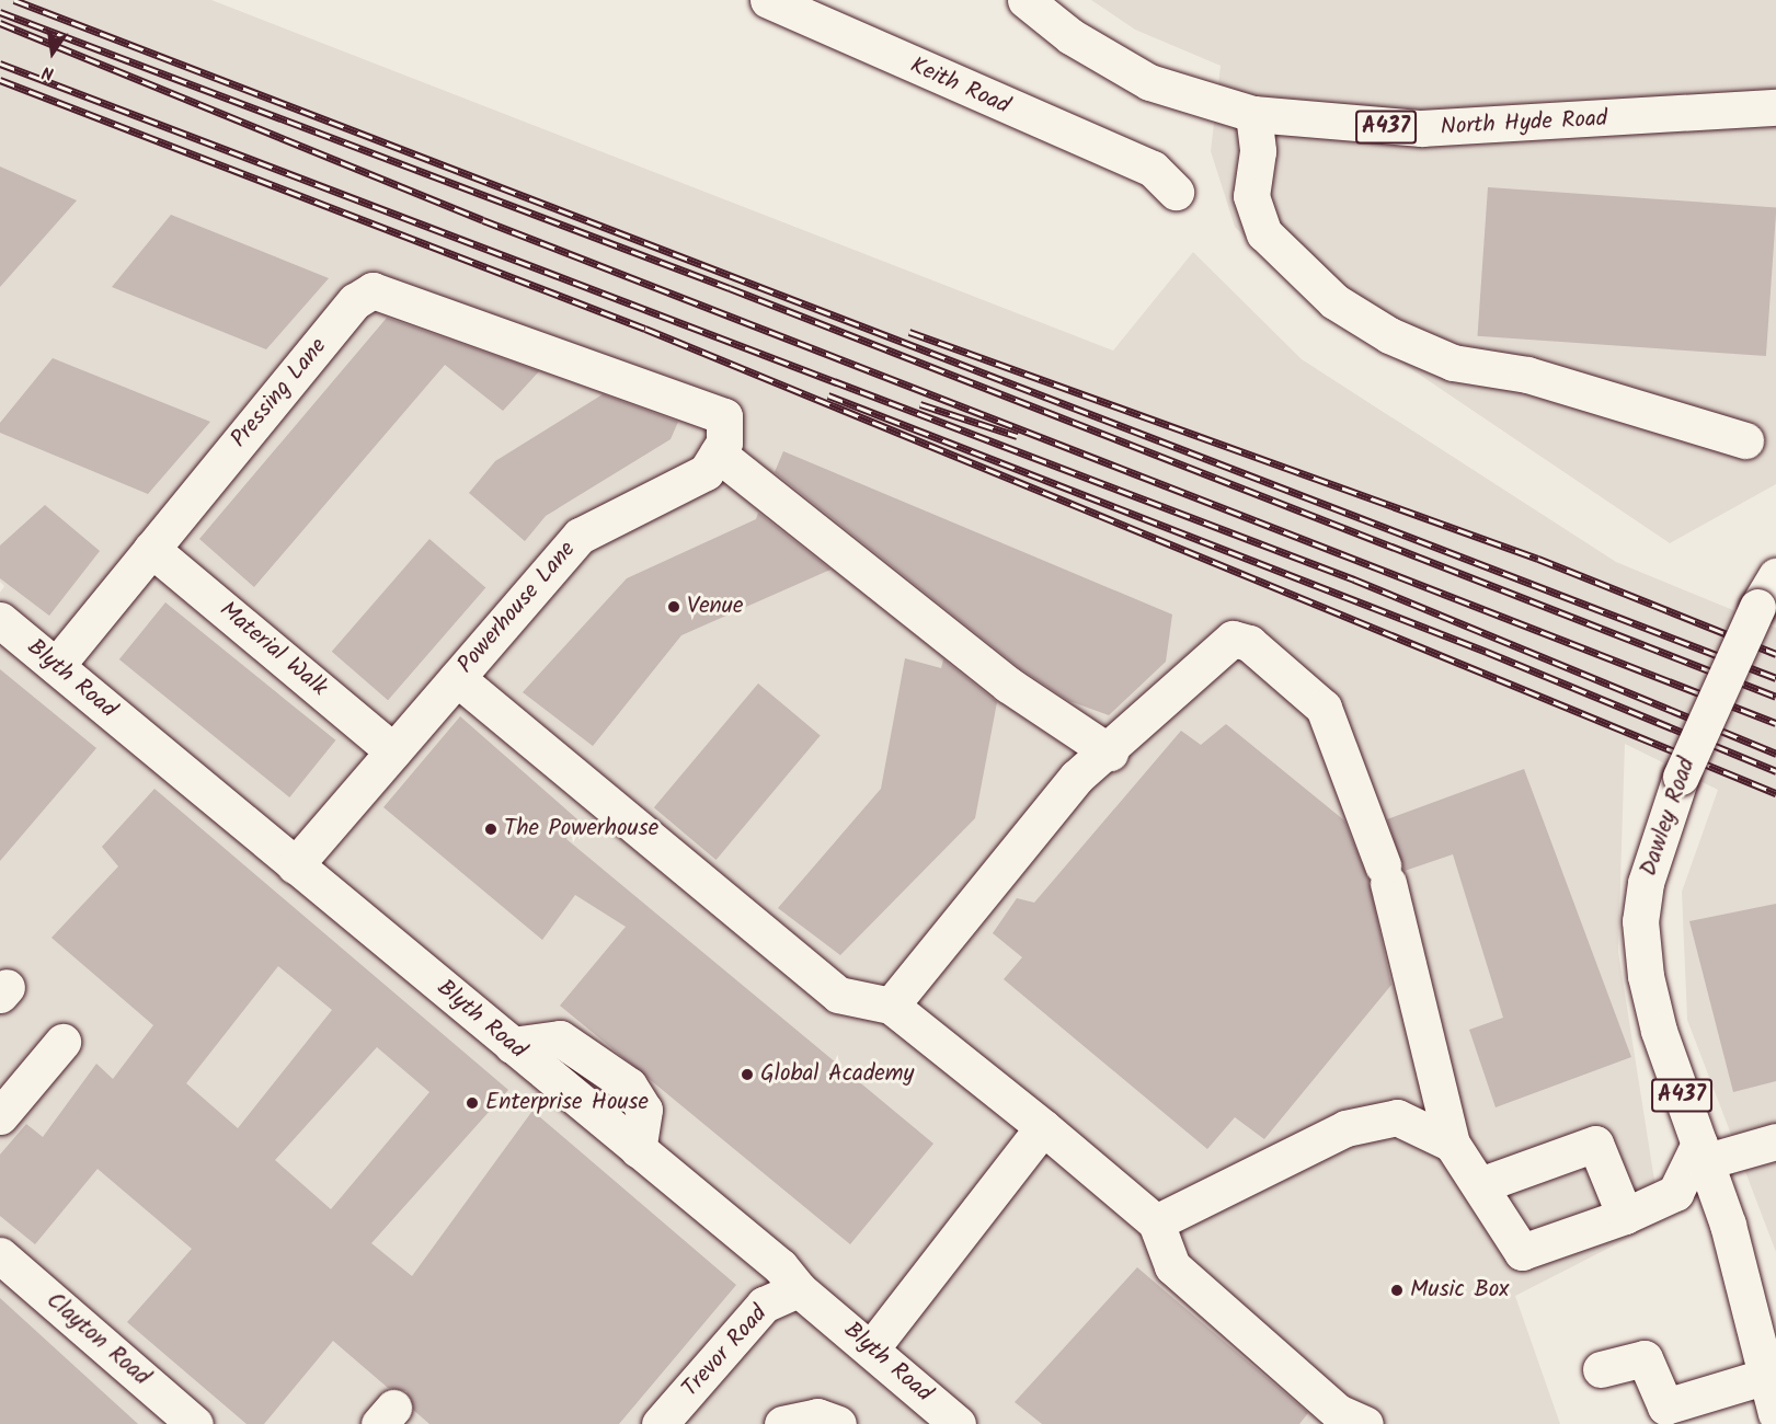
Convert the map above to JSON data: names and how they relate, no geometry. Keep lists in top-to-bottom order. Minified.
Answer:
{"streets":{"street":["Keith Road","North Hyde Road","A437","Pressing Lane","Powerhouse Lane","Material Walk","Blyth Road","Dawley Road","Clayton Road","Trevor Road"]},"crossings":[["Pressing Lane","Powerhouse Lane"],["Pressing Lane","Material Walk"],["Pressing Lane","Blyth Road"],["Powerhouse Lane","Material Walk"],["Powerhouse Lane","Blyth Road"],["Blyth Road","Trevor Road"]],"places":["Venue","The Powerhouse","Global Academy","Enterprise House","Music Box"],"north":"bottom"}
